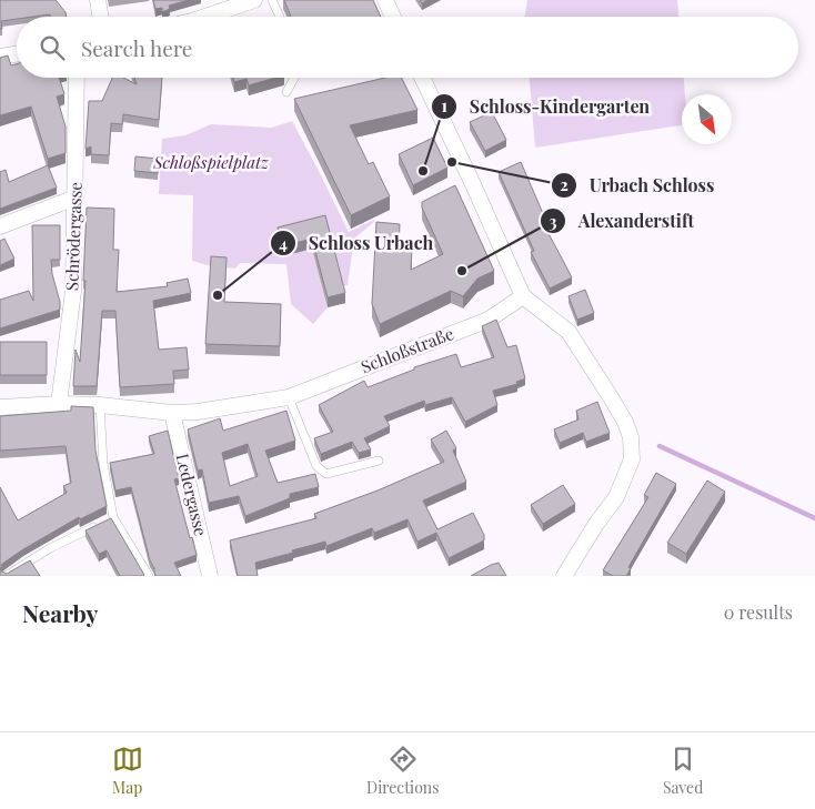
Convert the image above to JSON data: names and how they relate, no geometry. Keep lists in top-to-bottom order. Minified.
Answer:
{"streets":{"street":["Schrödergasse","Schloßstraße","Ledergasse"]},"crossings":[["Schrödergasse","Schloßstraße"],["Schloßstraße","Ledergasse"]],"parks":["Schloßspielplatz"],"places":["Urbach Schloss","Schloss-Kindergarten","Alexanderstift","Schloss Urbach"],"north":"bottom right","page":{"search":"Search here","heading":["Nearby","0 results"],"nav":["Map","Directions","Saved"]}}
